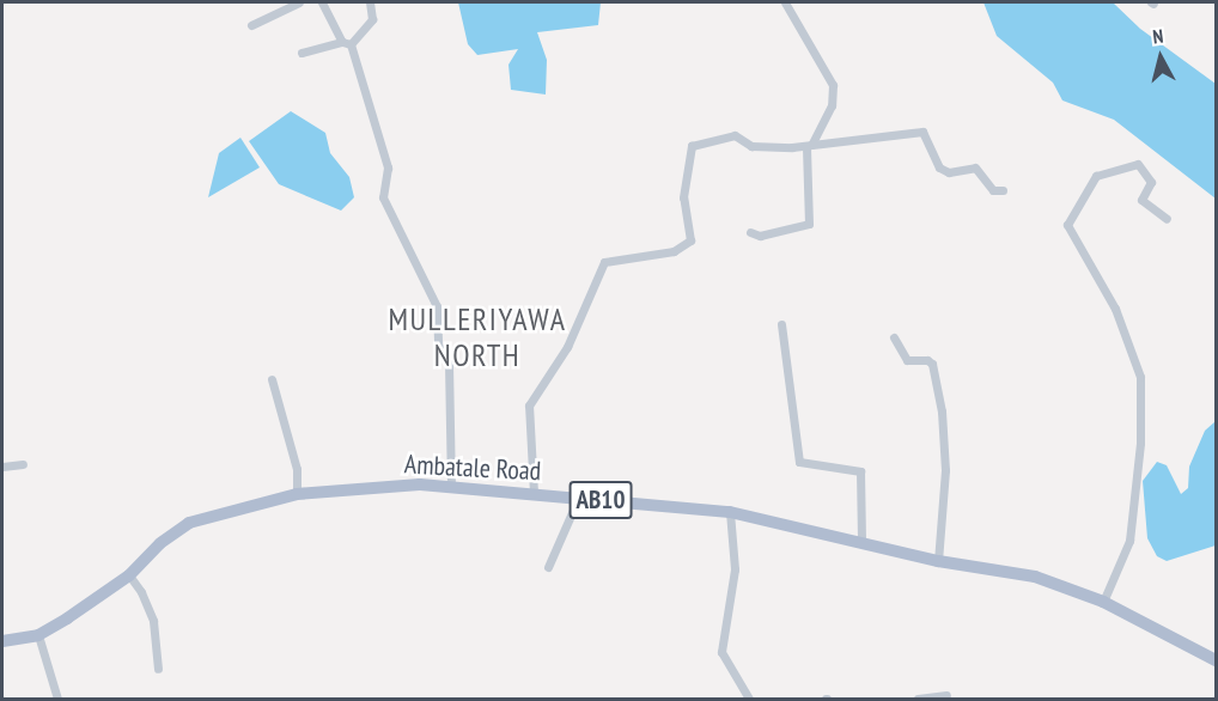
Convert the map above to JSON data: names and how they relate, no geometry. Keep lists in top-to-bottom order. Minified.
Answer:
{"streets":{"main road":["Ambatale Road","AB10"]},"districts":["MULLERIYAWA NORTH"],"north":"top"}
